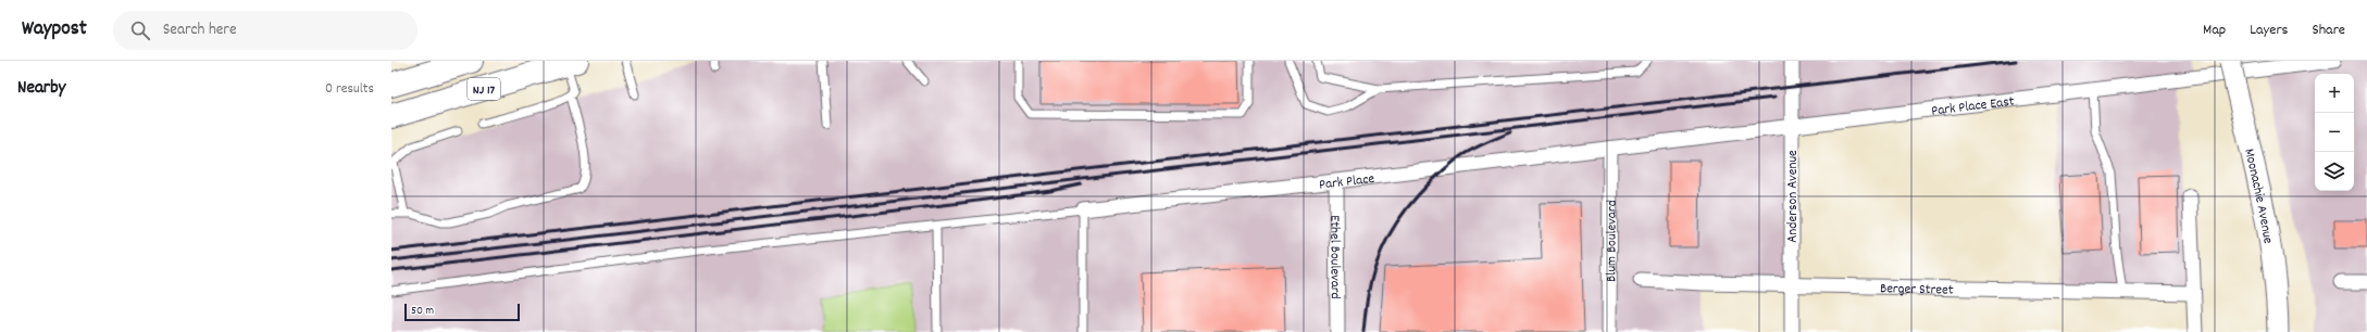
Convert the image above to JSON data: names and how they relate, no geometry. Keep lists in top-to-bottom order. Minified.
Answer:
{"streets":{"highway":["NJ 17"],"main road":["Moonachie Avenue"],"street":["Park Place East","Park Place","Anderson Avenue","Blum Boulevard","Ethel Boulevard","Berger Street"]},"crossings":[["Park Place East","Park Place"],["Park Place East","Anderson Avenue"],["Park Place East","Blum Boulevard"],["Park Place","Blum Boulevard"],["Park Place","Ethel Boulevard"],["Anderson Avenue","Berger Street"]],"scale_bar":"50 m","page":{"header":"Waypost","search":"Search here","nav":["Map","Layers","Share"],"heading":["Nearby","0 results"],"map_buttons":["+","−"],"scale":"50 m"}}
